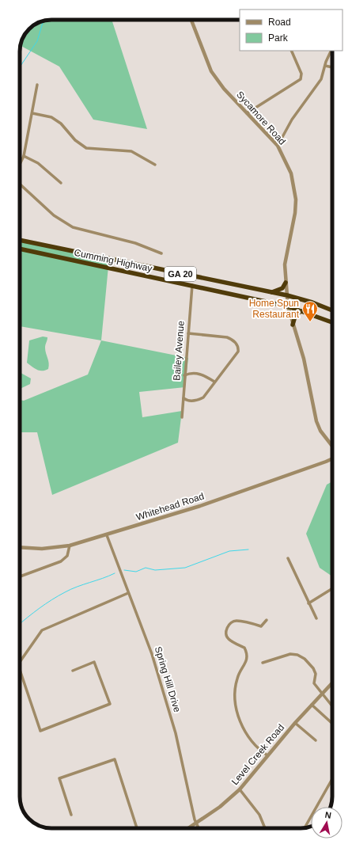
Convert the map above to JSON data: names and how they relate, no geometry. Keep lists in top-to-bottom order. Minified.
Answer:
{"streets":{"highway":["Cumming Highway","GA 20"],"street":["Sycamore Road","Bailey Avenue","Whitehead Road","Spring Hill Drive","Level Creek Road"]},"crossings":[["Sycamore Road","Cumming Highway"],["Cumming Highway","Bailey Avenue"],["Whitehead Road","Spring Hill Drive"],["Spring Hill Drive","Level Creek Road"]],"places":{"restaurant":["Home Spun Restaurant"]},"legend":["Road","Park"],"north":"top"}
